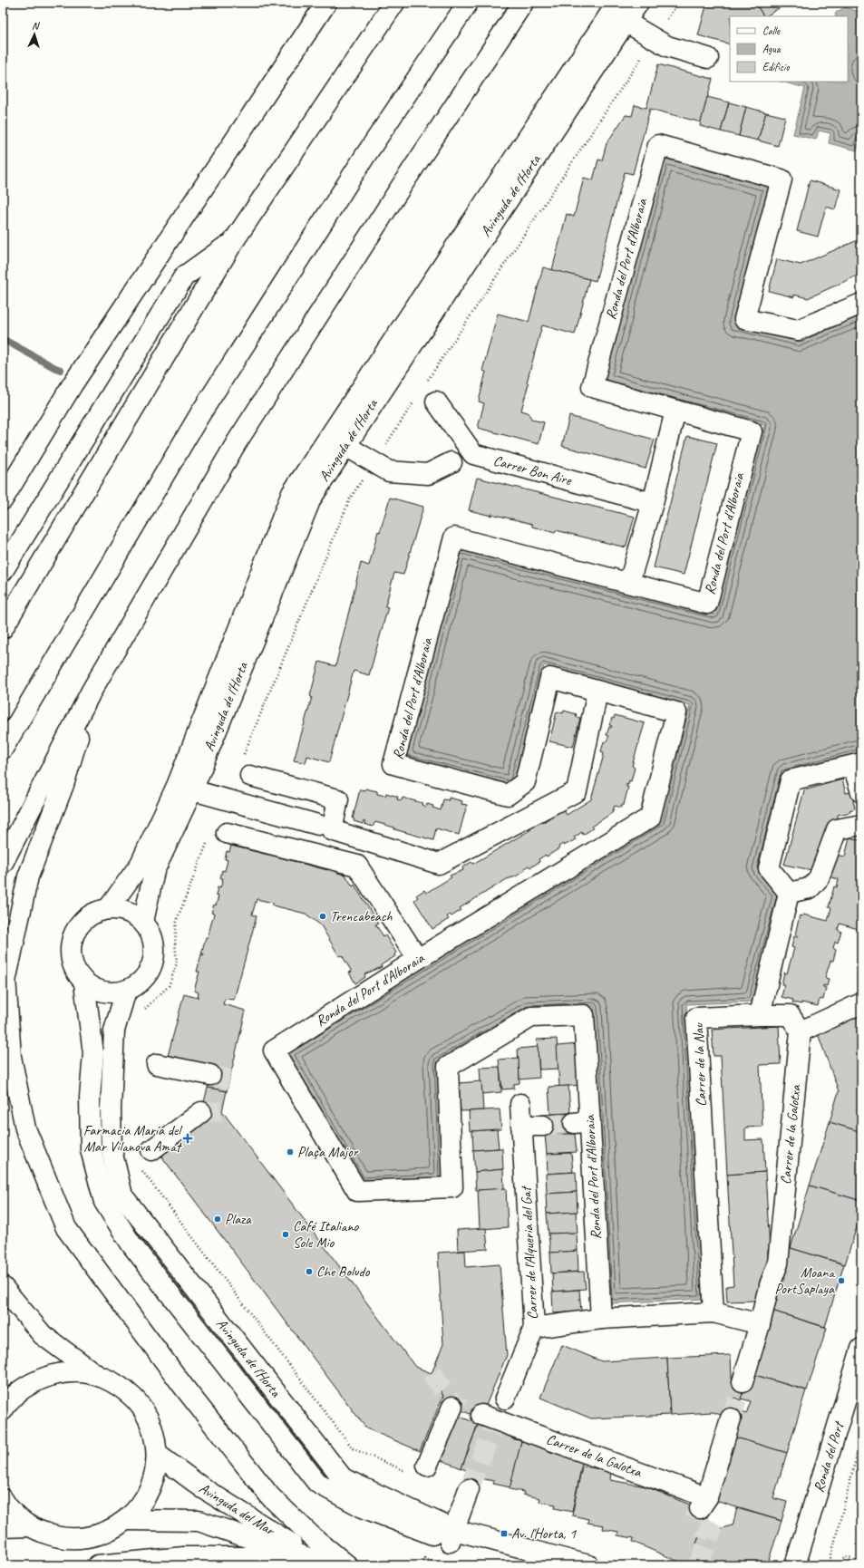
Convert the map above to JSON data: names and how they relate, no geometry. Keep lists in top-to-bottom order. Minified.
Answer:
{"streets":{"main road":["Avinguda de l'Horta","Ronda del Port d'Alboraia","Carrer Bon Aire","Carrer de la Nau","Carrer de la Galotxa","Carrer de l'Alqueria del Gat","Ronda del Port","Avinguda del Mar"]},"places":{"other":["Trencabeach","Plaça Major","Plaza","Café Italiano Sole Mio","Che Boludo","Moana PortSaplaya"],"health":["Farmacia María del Mar Vilanova Amat"],"transit":["Av. l'Horta, 1"]},"legend":["Calle","Agua","Edificio"],"north":"top"}
